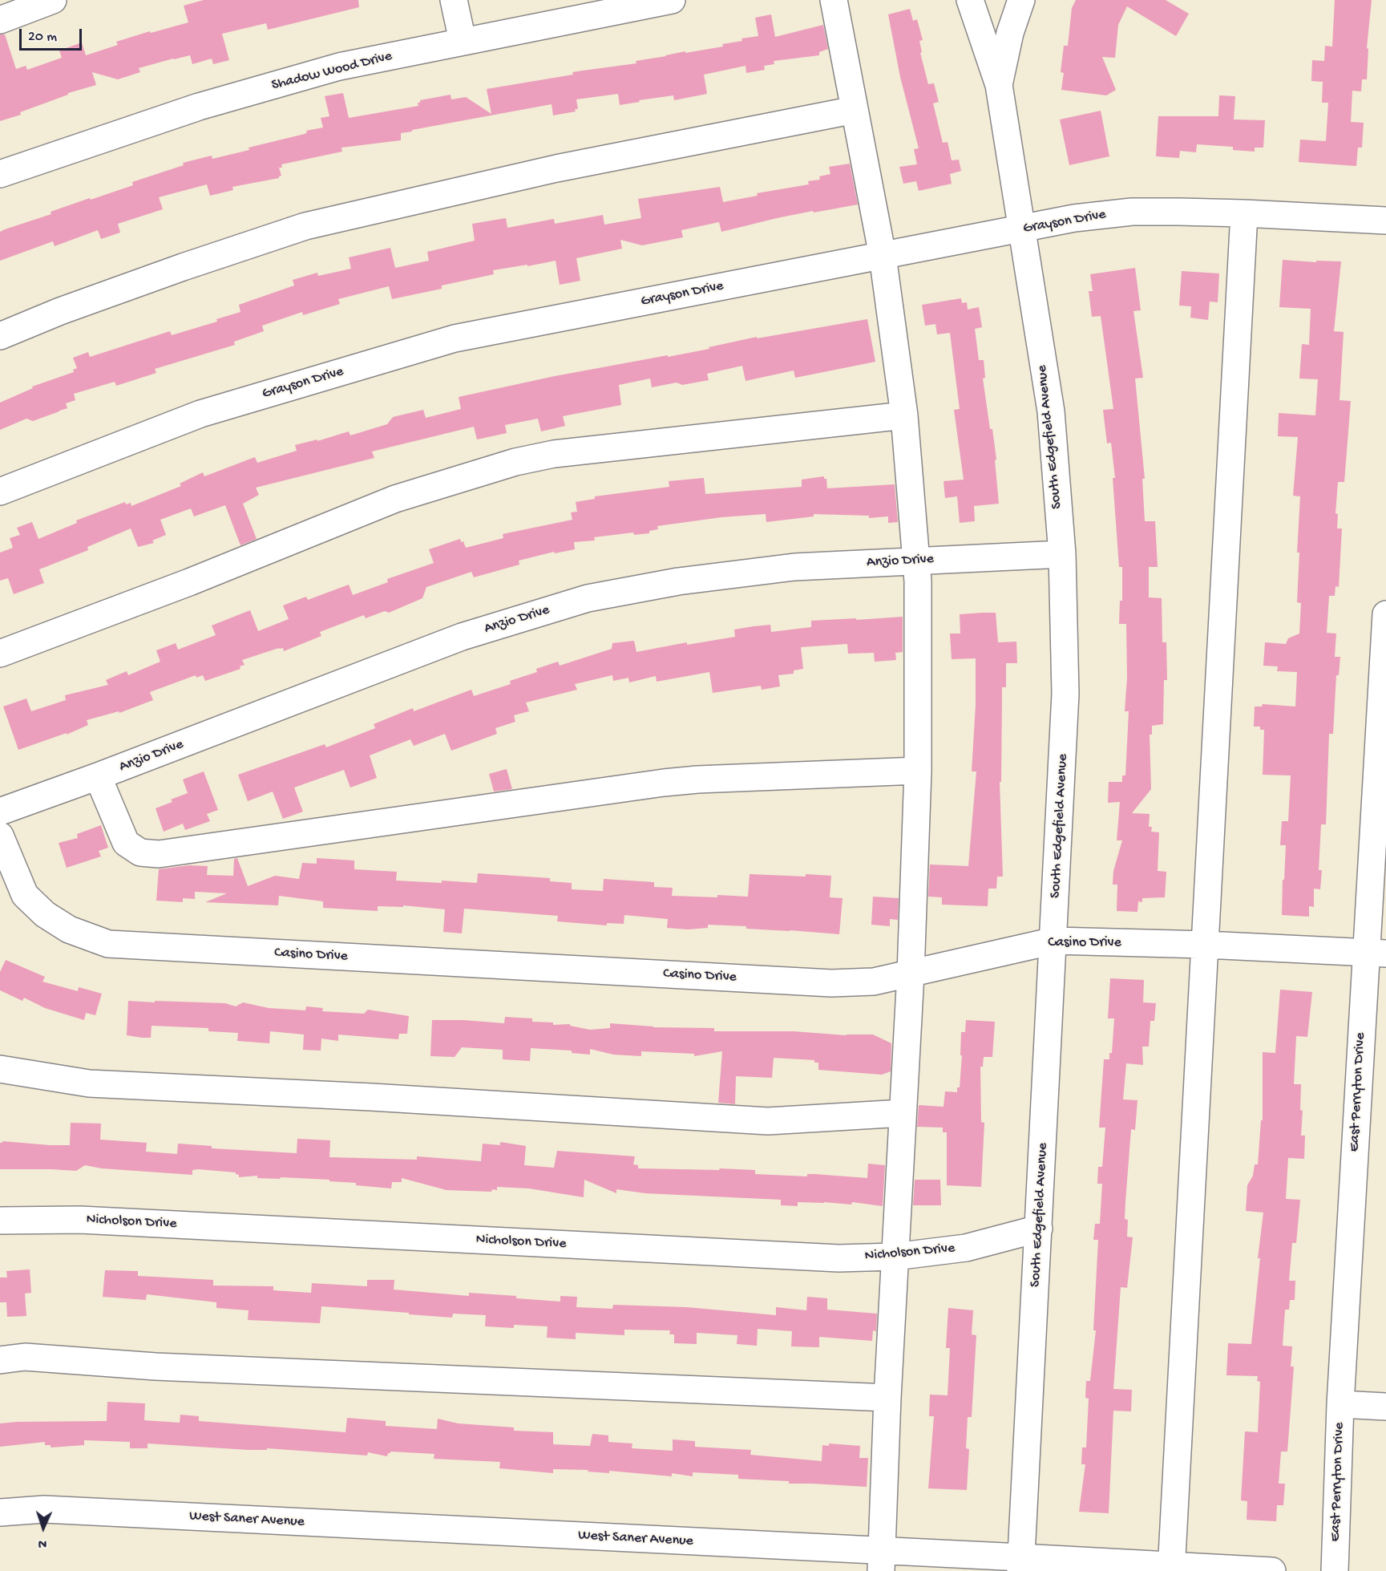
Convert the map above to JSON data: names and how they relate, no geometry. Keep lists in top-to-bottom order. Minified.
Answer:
{"streets":{"street":["Shadow Wood Drive","Grayson Drive","South Edgefield Avenue","Anzio Drive","Casino Drive","East Perryton Drive","Nicholson Drive","West Saner Avenue"]},"crossings":[["Grayson Drive","South Edgefield Avenue"],["South Edgefield Avenue","Anzio Drive"],["South Edgefield Avenue","Casino Drive"],["South Edgefield Avenue","Nicholson Drive"],["South Edgefield Avenue","West Saner Avenue"],["Casino Drive","East Perryton Drive"]],"scale_bar":"20 m","north":"bottom"}
